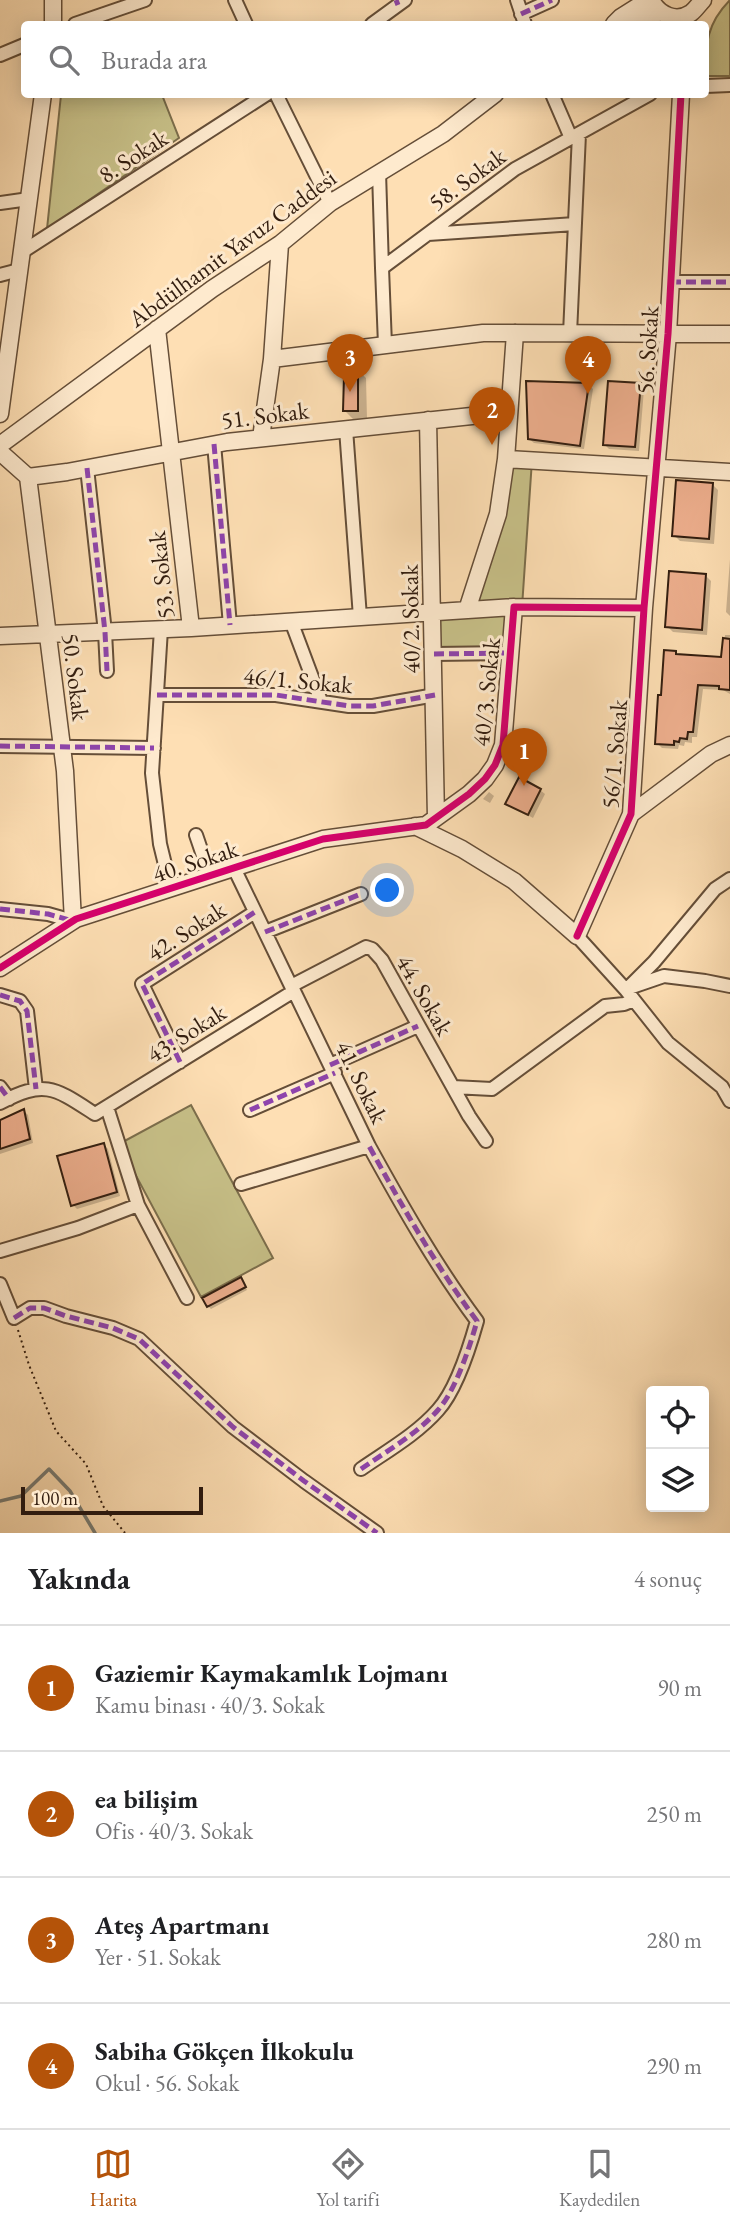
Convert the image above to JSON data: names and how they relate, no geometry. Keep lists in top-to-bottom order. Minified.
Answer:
{"streets":{"street":["8. Sokak","58. Sokak","Abdülhamit Yavuz Caddesi","56. Sokak","51. Sokak","53. Sokak","40/2. Sokak","50. Sokak","46/1. Sokak","40/3. Sokak","56/1. Sokak","40. Sokak","42. Sokak","44. Sokak","43. Sokak","41. Sokak"]},"crossings":[["Abdülhamit Yavuz Caddesi","53. Sokak"],["56. Sokak","40/3. Sokak"],["56. Sokak","56/1. Sokak"],["51. Sokak","53. Sokak"],["51. Sokak","40/2. Sokak"],["51. Sokak","50. Sokak"],["51. Sokak","40/3. Sokak"],["53. Sokak","50. Sokak"],["40/2. Sokak","46/1. Sokak"],["40/2. Sokak","40/3. Sokak"],["50. Sokak","40. Sokak"],["40/3. Sokak","56/1. Sokak"],["40/3. Sokak","40. Sokak"],["40. Sokak","41. Sokak"],["42. Sokak","43. Sokak"],["42. Sokak","41. Sokak"],["44. Sokak","43. Sokak"],["44. Sokak","41. Sokak"],["43. Sokak","41. Sokak"]],"scale_bar":"100 m","page":{"search":"Burada ara","pins":["3","4","2","1"],"scale":"100 m","heading":["Yakında","4 sonuç"],"list":[{"mark":"1","name":"Gaziemir Kaymakamlık Lojmanı","note":"Kamu binası · 40/3. Sokak","value":"90 m"},{"mark":"2","name":"ea bilişim","note":"Ofis · 40/3. Sokak","value":"250 m"},{"mark":"3","name":"Ateş Apartmanı","note":"Yer · 51. Sokak","value":"280 m"},{"mark":"4","name":"Sabiha Gökçen İlkokulu","note":"Okul · 56. Sokak","value":"290 m"}],"nav":["Harita","Yol tarifi","Kaydedilen"]}}
